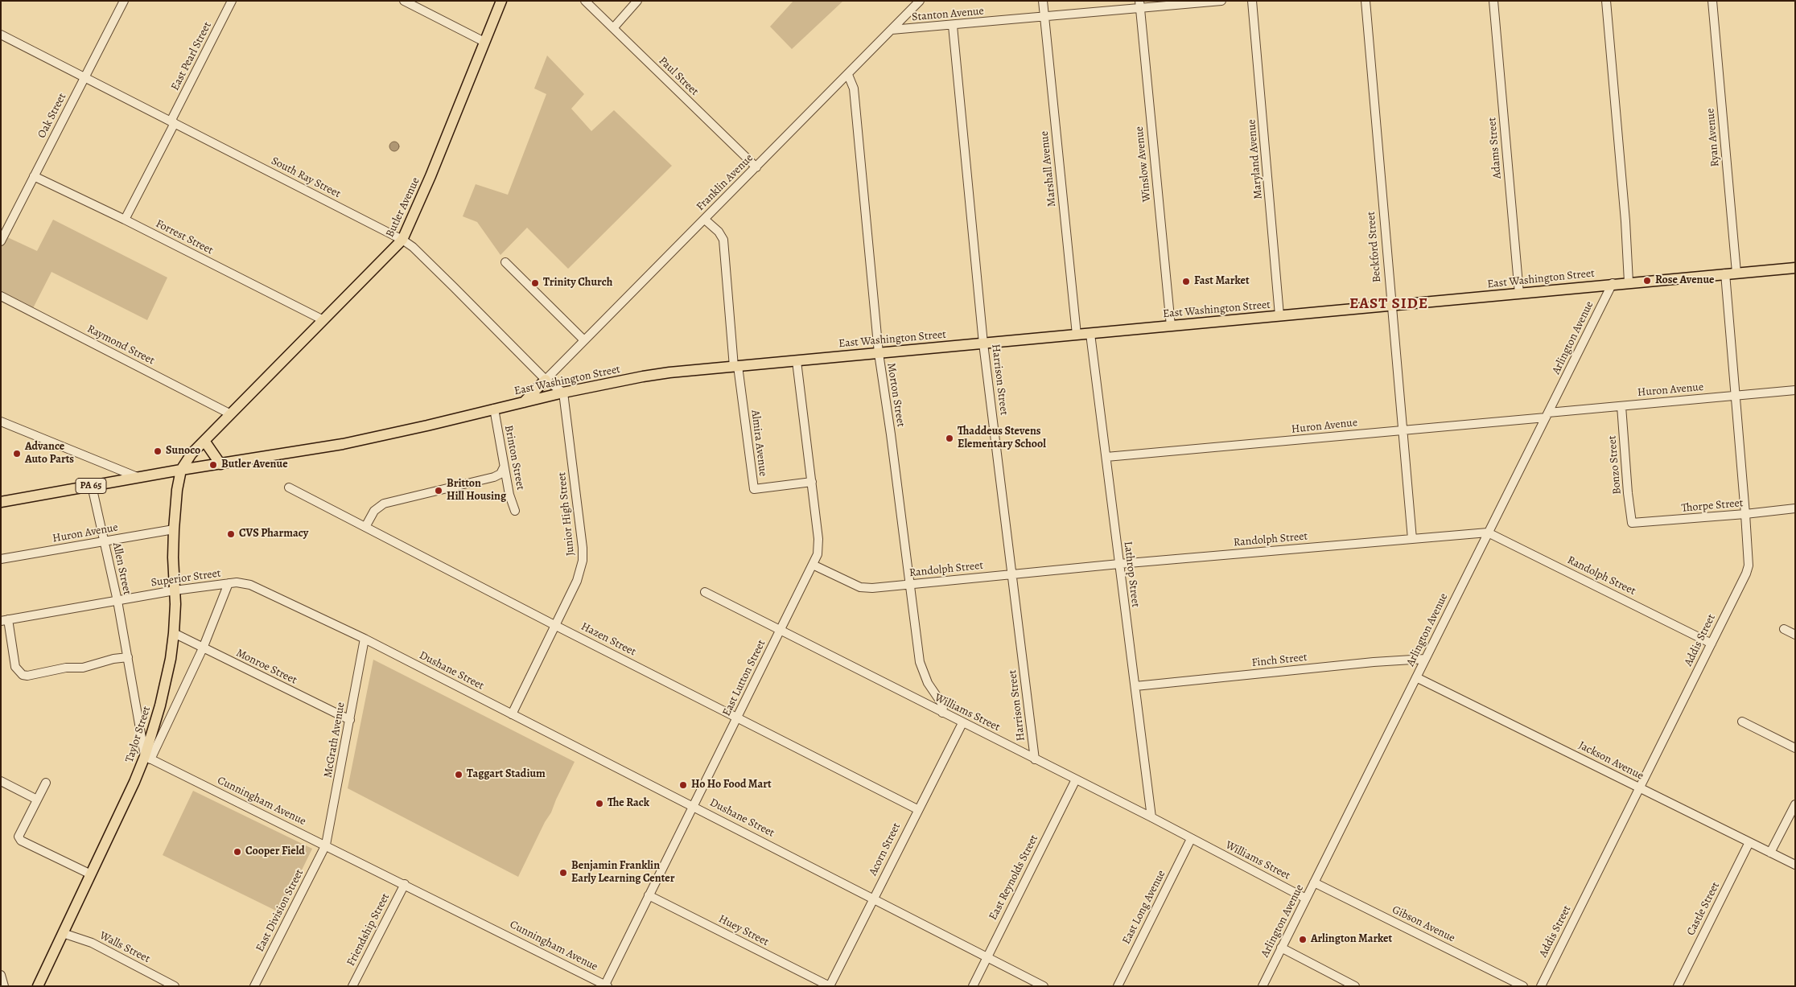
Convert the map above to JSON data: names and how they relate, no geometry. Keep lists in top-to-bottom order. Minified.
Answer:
{"streets":{"main road":["Butler Avenue","East Washington Street","PA 65","Taylor Street"],"street":["Stanton Avenue","East Pearl Street","Paul Street","Oak Street","Ryan Avenue","Adams Street","Maryland Avenue","Winslow Avenue","Marshall Avenue","South Ray Street","Franklin Avenue","Forrest Street","Beckford Street","Arlington Avenue","Raymond Street","Harrison Street","Huron Avenue","Morton Street","Almira Avenue","Brinton Street","Bonzo Street","Thorpe Street","Junior High Street","Randolph Street","Allen Street","Lathrop Street","Superior Street","Hazen Street","Addis Street","Finch Street","Monroe Street","Dushane Street","East Lutton Street","Williams Street","McGrath Avenue","Jackson Avenue","Cunningham Avenue","Acorn Street","East Reynolds Street","East Long Avenue","Castle Street","East Division Street","Gibson Avenue","Friendship Street","Huey Street","Walls Street"]},"crossings":[["Stanton Avenue","Winslow Avenue"],["Stanton Avenue","Marshall Avenue"],["Stanton Avenue","Franklin Avenue"],["Stanton Avenue","Harrison Street"],["East Pearl Street","South Ray Street"],["East Pearl Street","Forrest Street"],["Paul Street","Franklin Avenue"],["Oak Street","South Ray Street"],["Oak Street","Forrest Street"],["Ryan Avenue","East Washington Street"],["Adams Street","East Washington Street"],["Maryland Avenue","East Washington Street"],["Winslow Avenue","East Washington Street"],["Marshall Avenue","East Washington Street"],["South Ray Street","Franklin Avenue"],["South Ray Street","Butler Avenue"],["South Ray Street","East Washington Street"],["South Ray Street","Junior High Street"],["Franklin Avenue","Morton Street"],["Franklin Avenue","Almira Avenue"],["Butler Avenue","Forrest Street"],["Butler Avenue","East Washington Street"],["Butler Avenue","Raymond Street"],["Butler Avenue","Taylor Street"],["Beckford Street","East Washington Street"],["Beckford Street","Huron Avenue"],["Beckford Street","Randolph Street"],["East Washington Street","Arlington Avenue"],["East Washington Street","Harrison Street"],["East Washington Street","Morton Street"],["East Washington Street","Almira Avenue"],["East Washington Street","Brinton Street"],["East Washington Street","Junior High Street"],["East Washington Street","Allen Street"],["East Washington Street","Lathrop Street"],["East Washington Street","Addis Street"],["East Washington Street","East Lutton Street"],["East Washington Street","Taylor Street"],["Arlington Avenue","Huron Avenue"],["Arlington Avenue","Randolph Street"],["Arlington Avenue","Finch Street"],["Arlington Avenue","Williams Street"],["Arlington Avenue","Jackson Avenue"],["Arlington Avenue","Gibson Avenue"],["Harrison Street","Randolph Street"],["Harrison Street","Williams Street"],["Huron Avenue","Bonzo Street"],["Huron Avenue","Allen Street"],["Huron Avenue","Lathrop Street"],["Huron Avenue","Addis Street"],["Huron Avenue","Taylor Street"],["Morton Street","Randolph Street"],["Morton Street","Williams Street"],["Almira Avenue","East Lutton Street"],["Bonzo Street","Thorpe Street"],["Thorpe Street","Addis Street"],["Junior High Street","Hazen Street"],["Junior High Street","Dushane Street"],["Randolph Street","Lathrop Street"],["Randolph Street","Addis Street"],["Randolph Street","East Lutton Street"],["Allen Street","Superior Street"],["Lathrop Street","Finch Street"],["Lathrop Street","Williams Street"],["Superior Street","Dushane Street"],["Superior Street","Taylor Street"],["Superior Street","McGrath Avenue"],["Hazen Street","East Lutton Street"],["Hazen Street","Acorn Street"],["Addis Street","Jackson Avenue"],["Monroe Street","Taylor Street"],["Monroe Street","McGrath Avenue"],["Dushane Street","East Lutton Street"],["Dushane Street","McGrath Avenue"],["Dushane Street","Acorn Street"],["Dushane Street","East Reynolds Street"],["East Lutton Street","Williams Street"],["East Lutton Street","Cunningham Avenue"],["East Lutton Street","Huey Street"],["Williams Street","Acorn Street"],["Williams Street","East Reynolds Street"],["Williams Street","East Long Avenue"],["Taylor Street","Cunningham Avenue"],["Taylor Street","Walls Street"],["McGrath Avenue","Cunningham Avenue"],["McGrath Avenue","East Division Street"],["Jackson Avenue","Castle Street"],["Cunningham Avenue","East Division Street"],["Cunningham Avenue","Friendship Street"],["Acorn Street","Huey Street"]],"districts":["EAST SIDE"],"places":["Rose Avenue","Fast Market","Trinity Church","Thaddeus Stevens Elementary School","Sunoco","Advance Auto Parts","Butler Avenue","Britton Hill Housing","CVS Pharmacy","Taggart Stadium","Ho Ho Food Mart","The Rack","Cooper Field","Benjamin Franklin Early Learning Center","Arlington Market"]}
